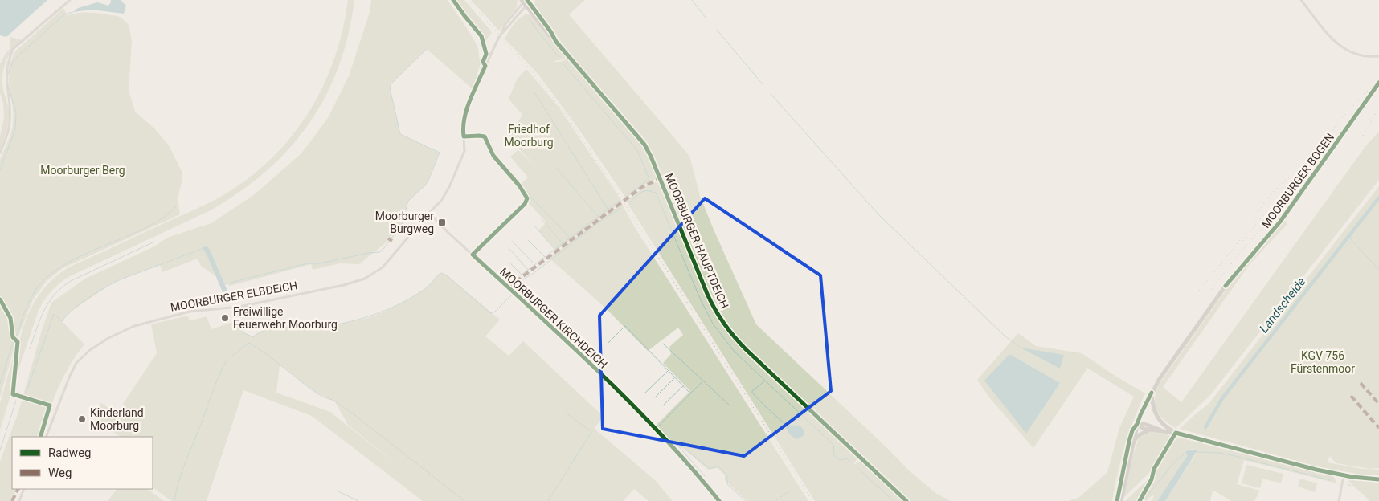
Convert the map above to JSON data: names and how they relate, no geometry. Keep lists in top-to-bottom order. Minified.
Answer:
{"streets":{"main road":["MOORBURGER BOGEN","MOORBURGER HAUPTDEICH"],"street":["MOORBURGER ELBDEICH","MOORBURGER KIRCHDEICH"]},"crossings":[["MOORBURGER HAUPTDEICH","MOORBURGER ELBDEICH"],["MOORBURGER ELBDEICH","MOORBURGER KIRCHDEICH"]],"water":["Landscheide"],"parks":["Friedhof Moorburg","Moorburger Berg","KGV 756 Fürstenmoor"],"places":{"transit":["Moorburger Burgweg"],"other":["Freiwillige Feuerwehr Moorburg","Kinderland Moorburg"]},"legend":["Radweg","Weg"]}
